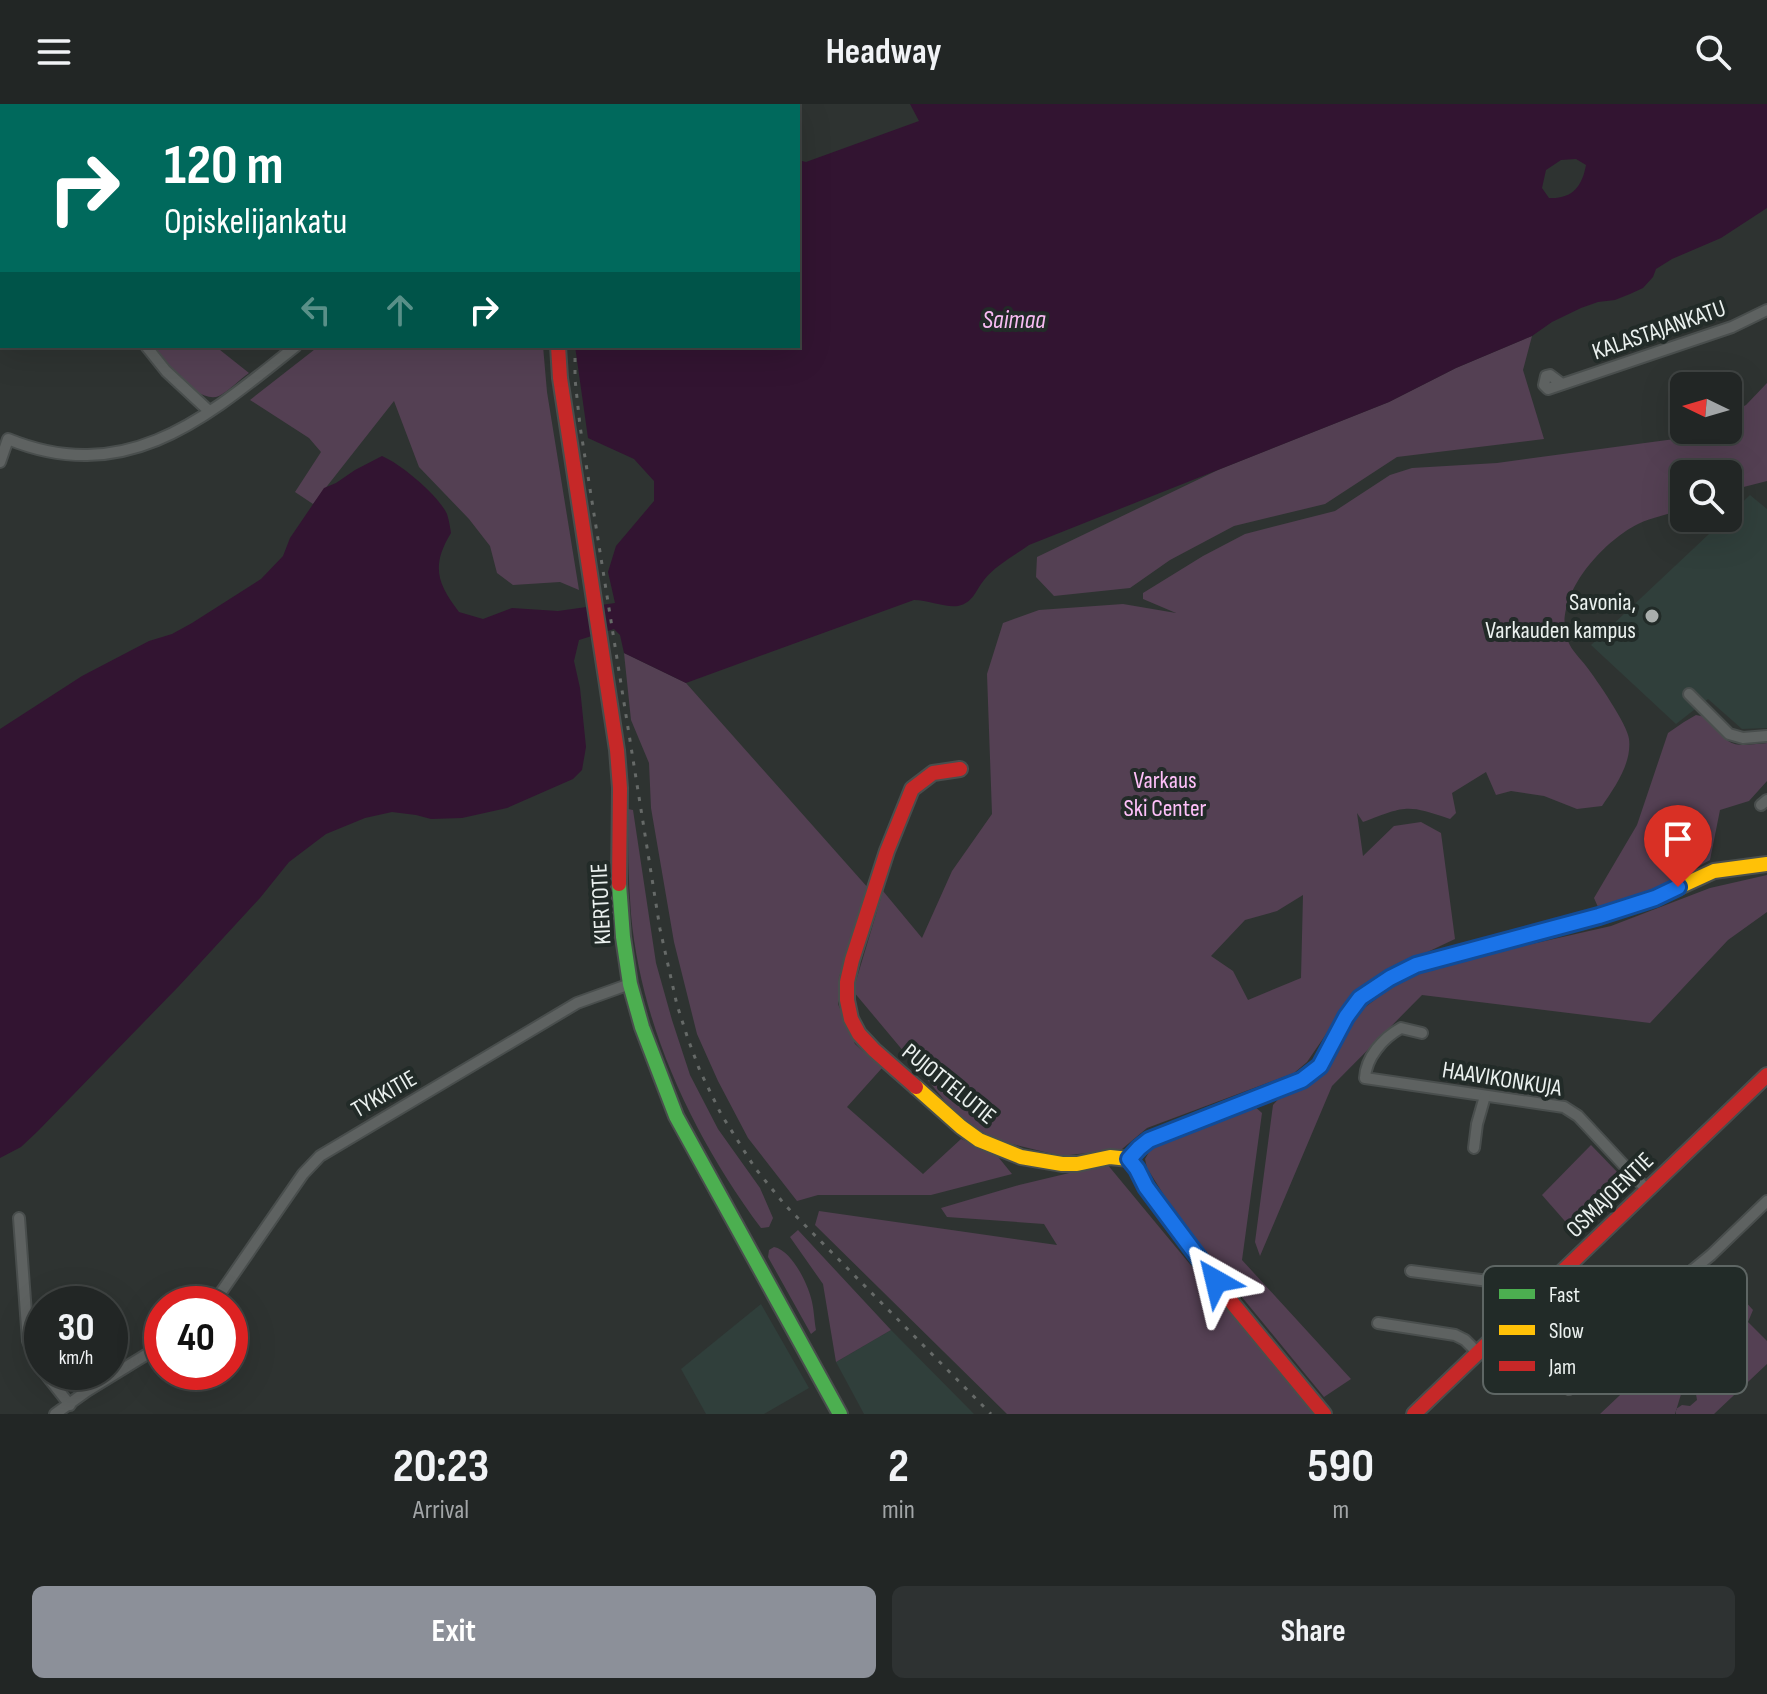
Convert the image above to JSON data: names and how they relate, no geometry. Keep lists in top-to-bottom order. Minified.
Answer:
{"streets":{"street":["KALASTAJANKATU","KIERTOTIE","HAAVIKONKUJA","PUJOTTELUTIE","TYKKITIE","OSMAJOENTIE"]},"crossings":[["KIERTOTIE","TYKKITIE"],["HAAVIKONKUJA","OSMAJOENTIE"]],"water":["Saimaa"],"parks":["Varkaus Ski Center"],"places":["Savonia, Varkauden kampus"],"legend":["Fast","Slow","Jam"],"north":"left","page":{"header":"Headway","turn":["120 m","Opiskelijankatu"],"speed":"30 km/h","limit":"40","eta":["20:23","Arrival","2","min","590","m"],"buttons":["Exit","Share"]}}
